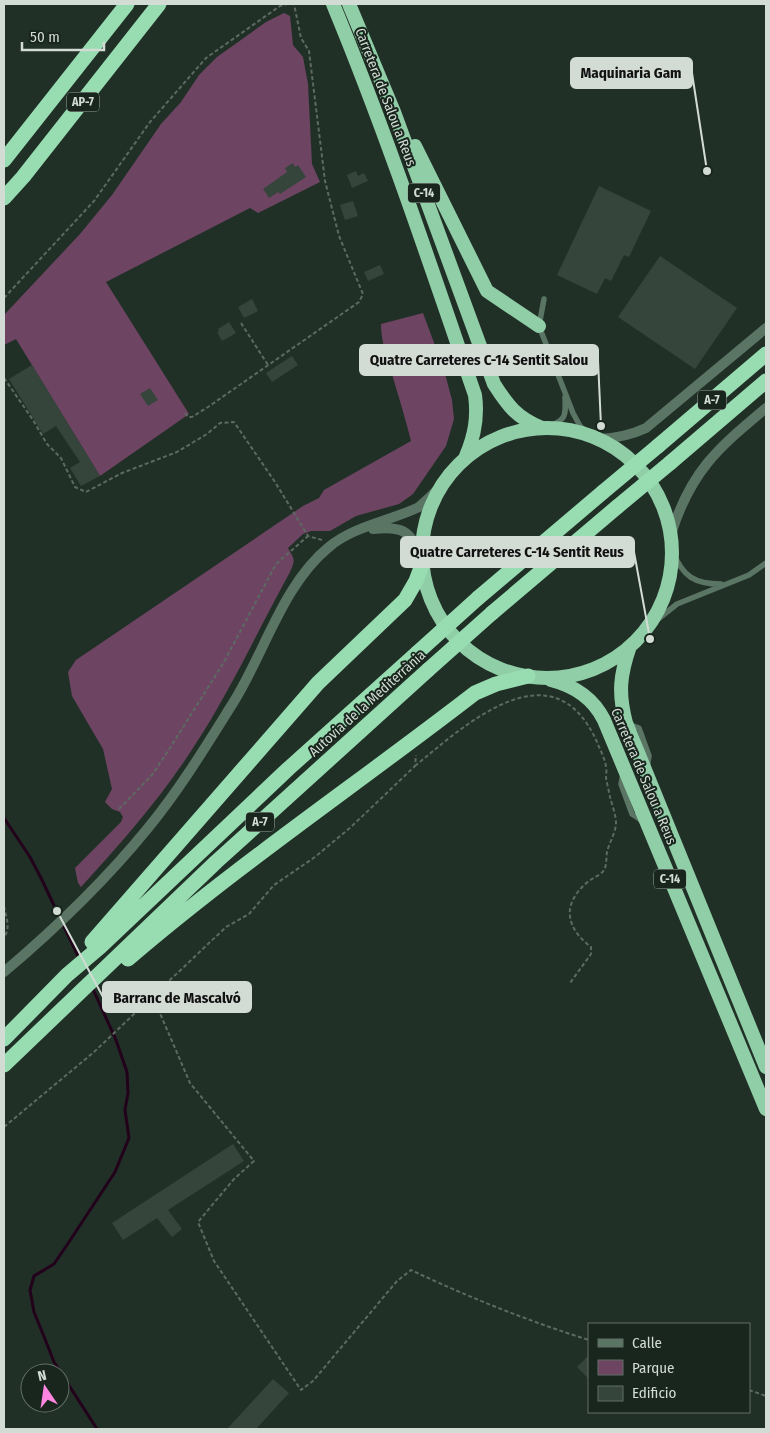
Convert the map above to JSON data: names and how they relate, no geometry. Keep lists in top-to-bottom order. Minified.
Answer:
{"streets":{"highway":["Carretera de Salou a Reus","AP-7","C-14","A-7","Autovia de la Mediterrània"]},"crossings":[["Carretera de Salou a Reus","C-14"]],"places":["Maquinaria Gam","Quatre Carreteres C-14 Sentit Salou","Quatre Carreteres C-14 Sentit Reus","Barranc de Mascalvó"],"legend":["Calle","Parque","Edificio"],"scale_bar":"50 m","north":"top"}
